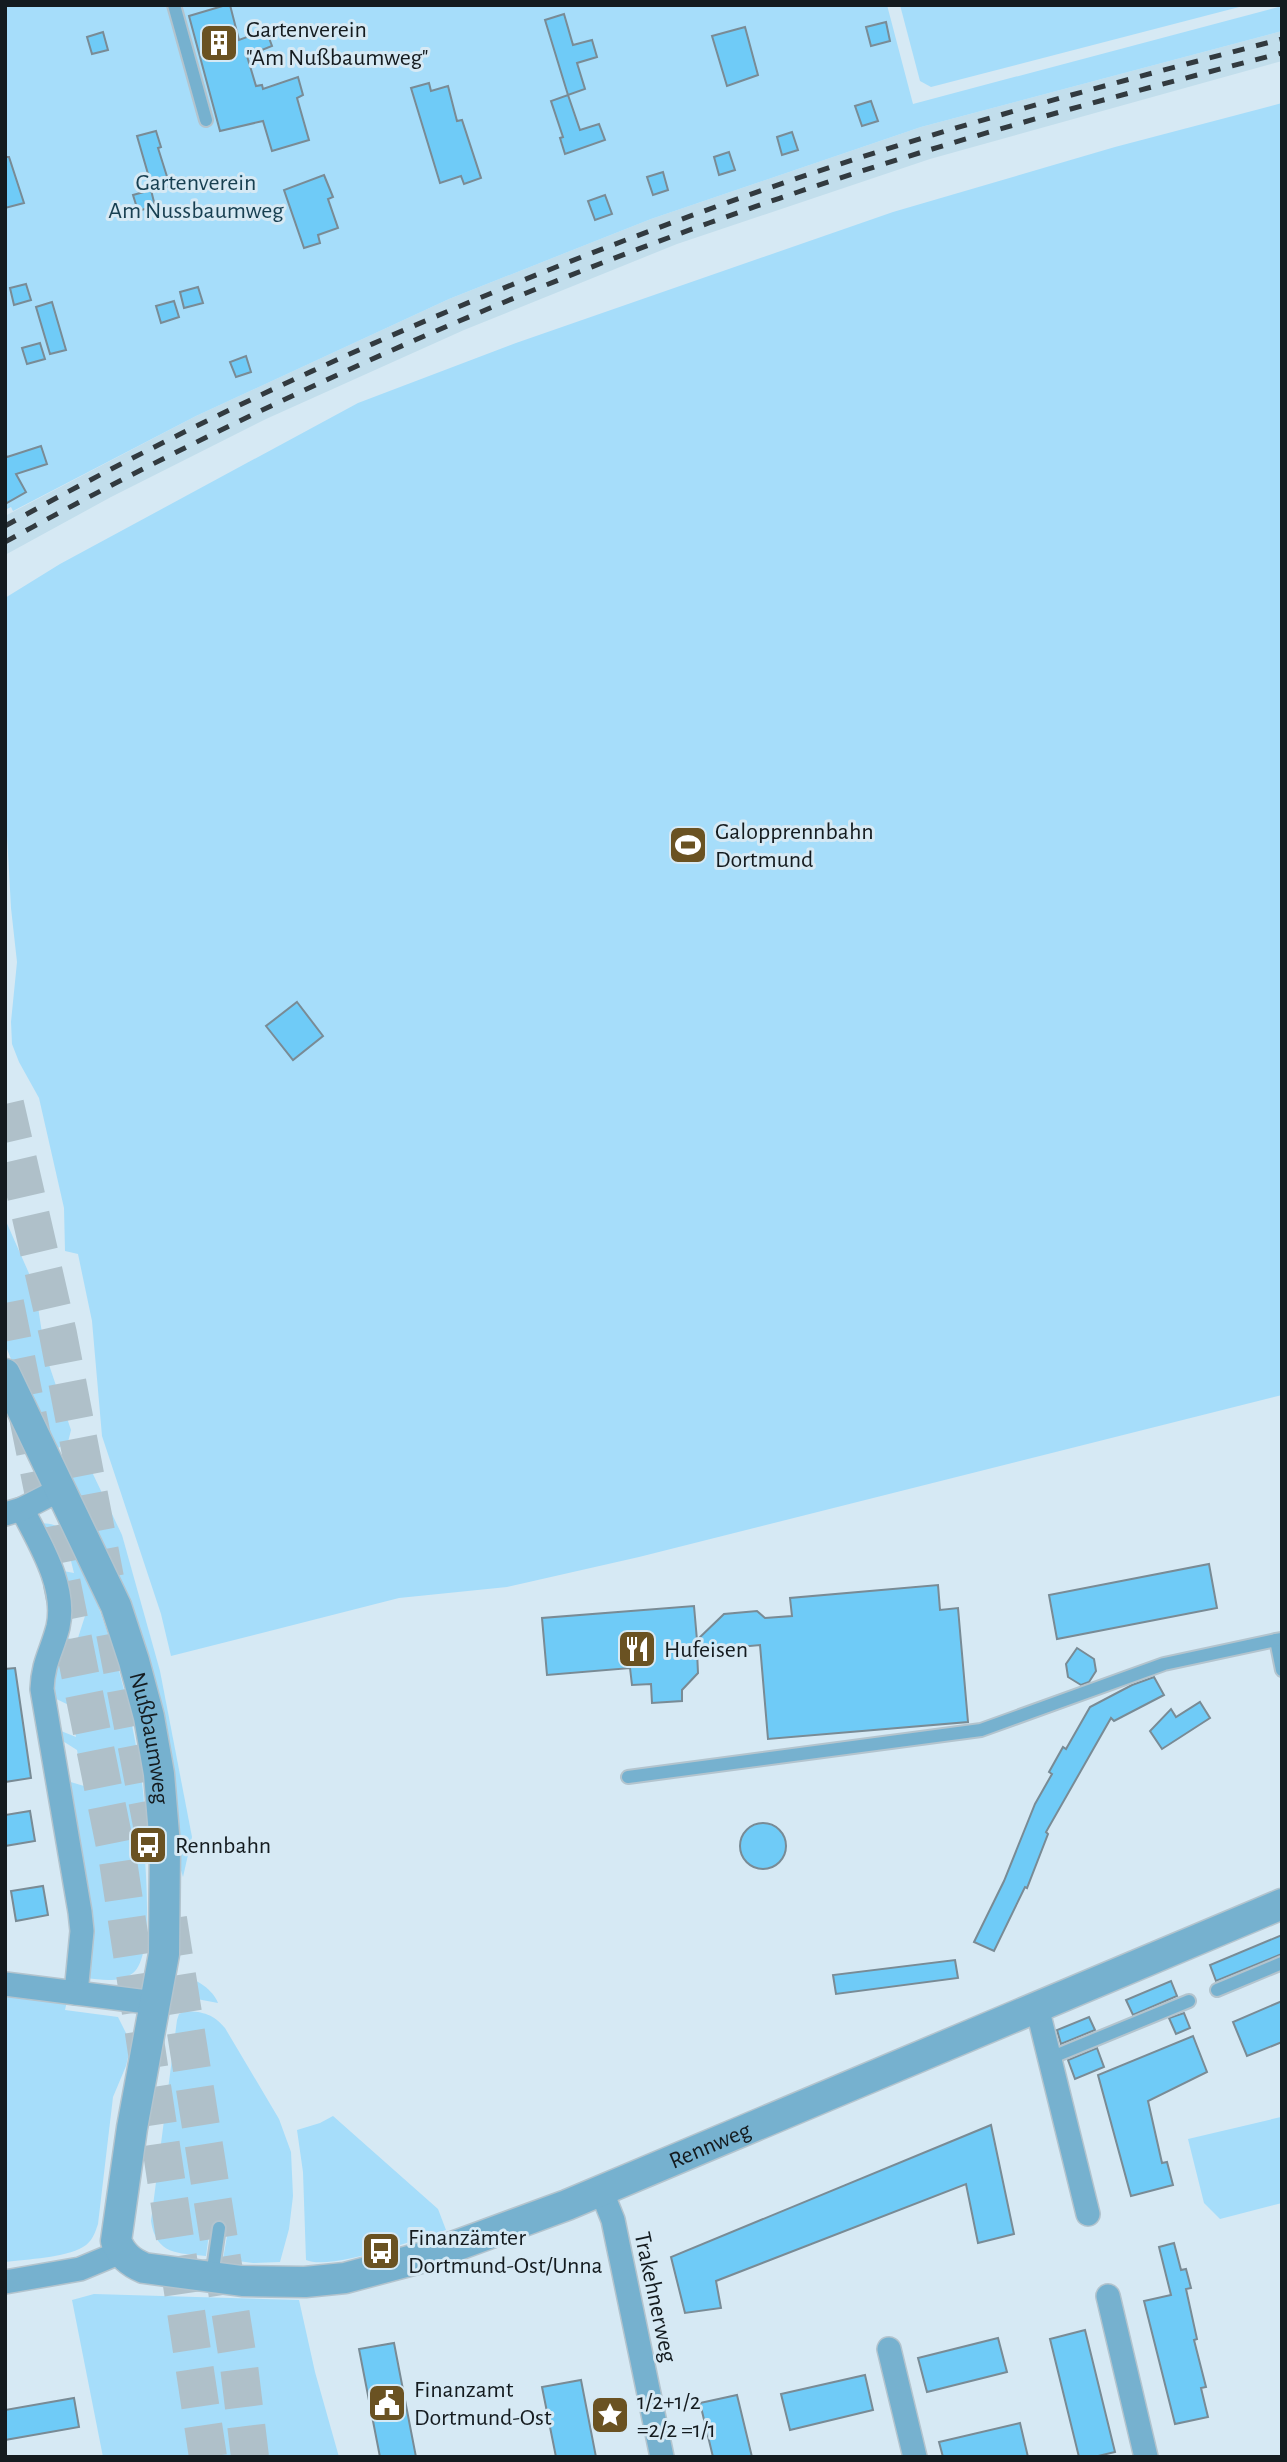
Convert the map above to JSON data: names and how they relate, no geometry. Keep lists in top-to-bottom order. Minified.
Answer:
{"streets":{"street":["Nußbaumweg","Rennweg","Trakehnerweg"]},"crossings":[["Nußbaumweg","Rennweg"],["Rennweg","Trakehnerweg"]],"parks":["Gartenverein Am Nussbaumweg"],"places":{"building":["Gartenverein \"Am Nußbaumweg\""],"sports":["Galopprennbahn Dortmund"],"restaurant":["Hufeisen"],"bus stop":["Rennbahn","Finanzämter Dortmund-Ost/Unna"],"public building":["Finanzamt Dortmund-Ost"],"place":["1/2+1/2 =2/2 =1/1"]}}
